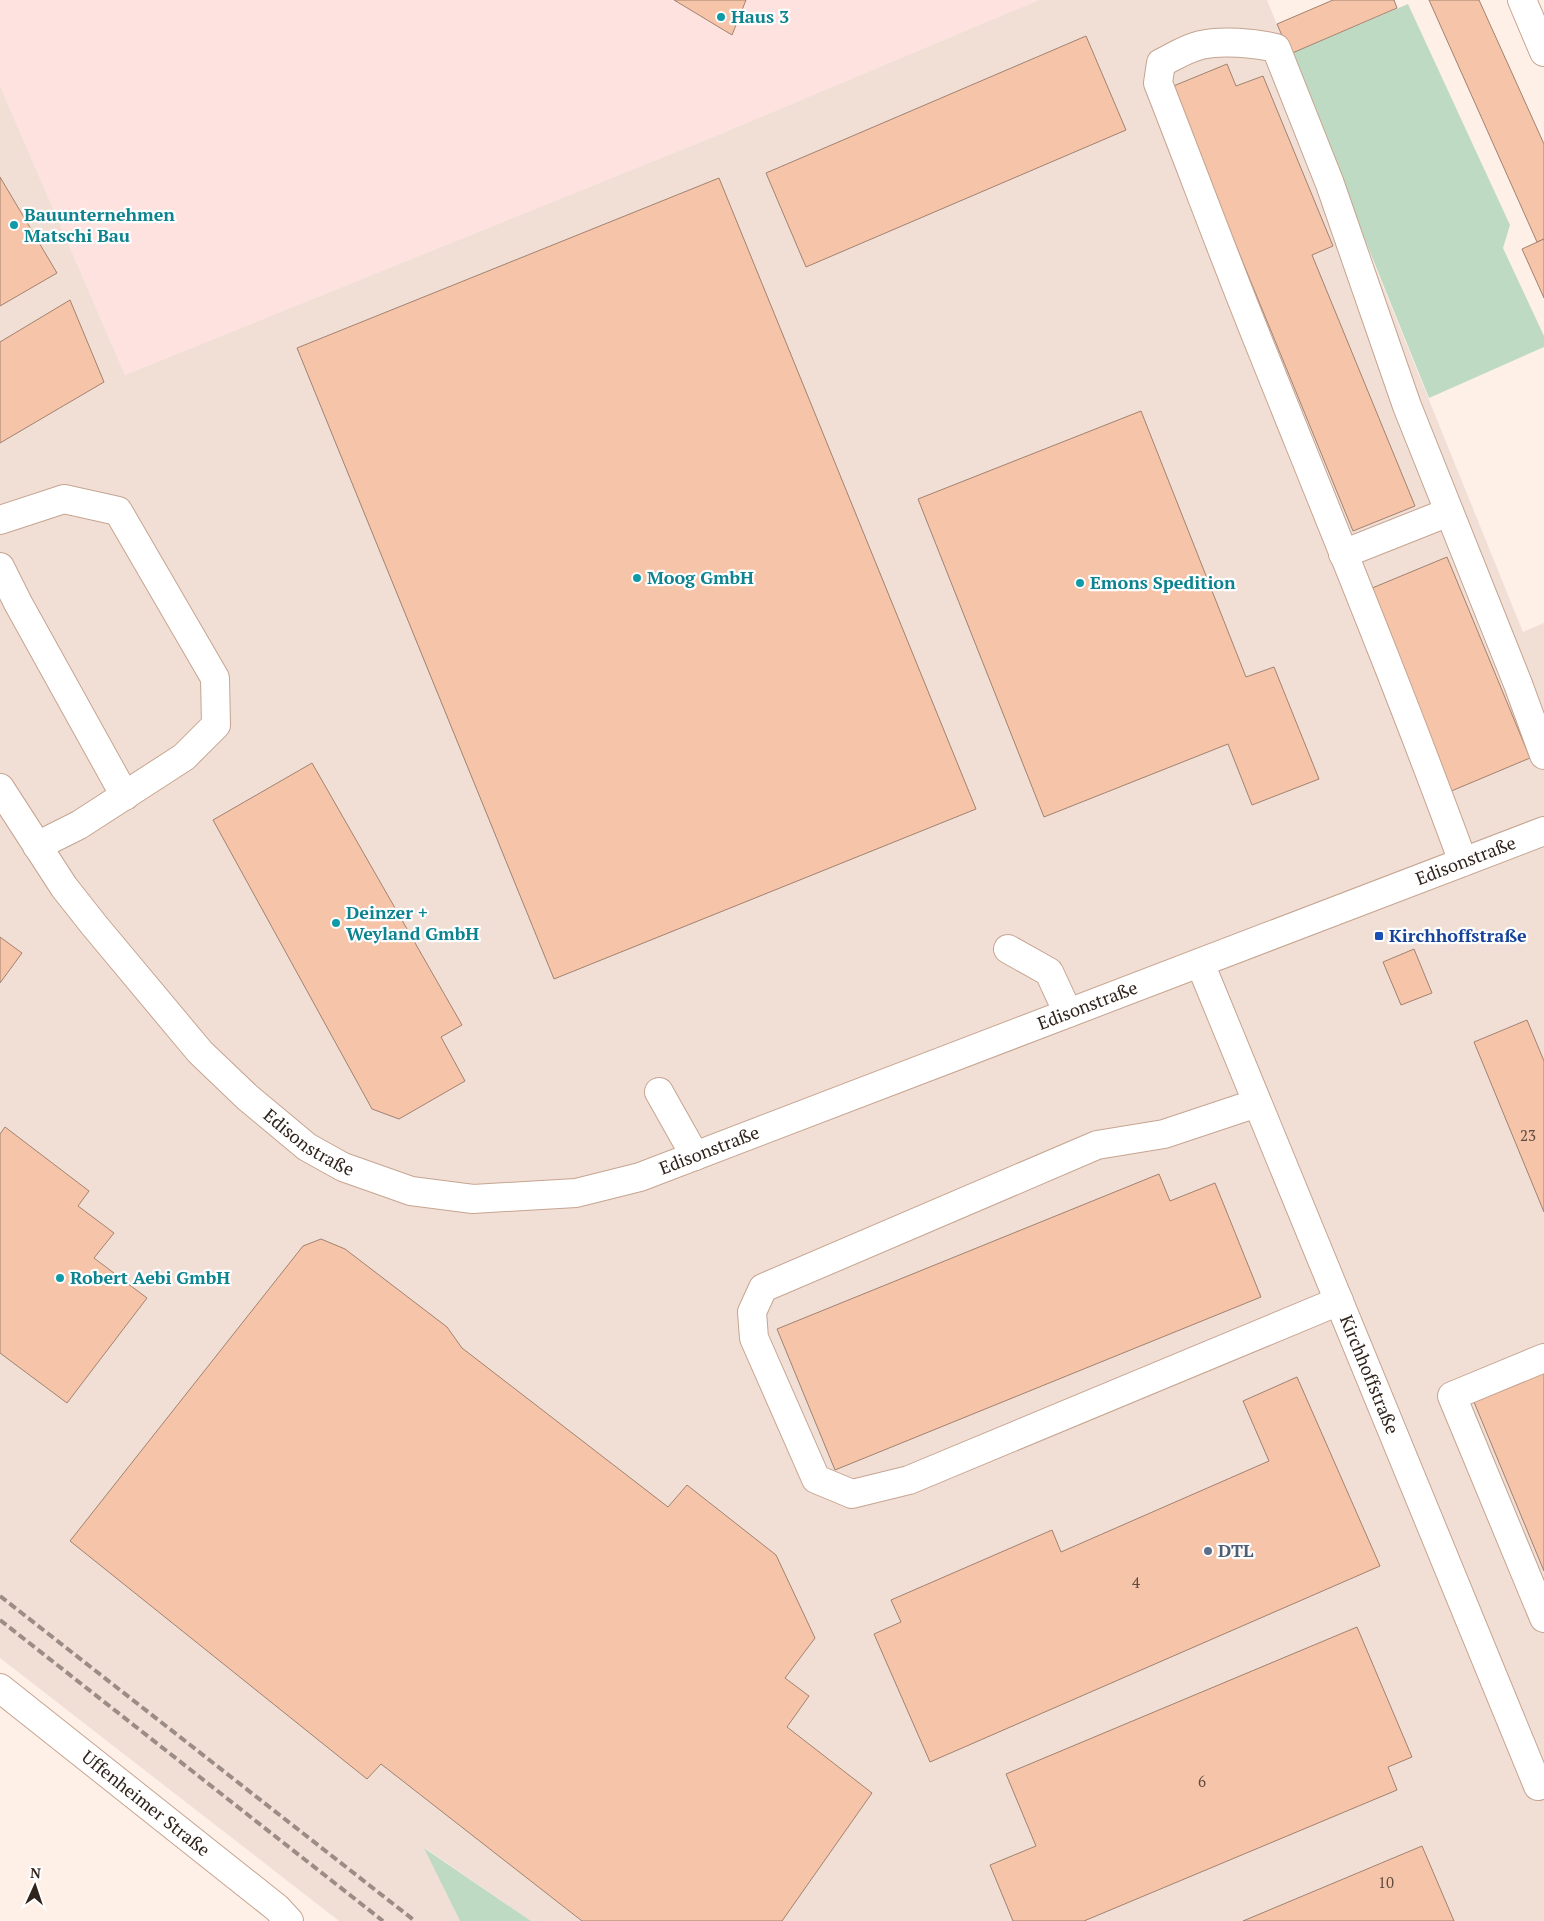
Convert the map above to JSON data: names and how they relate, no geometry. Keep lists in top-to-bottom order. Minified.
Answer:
{"streets":{"street":["Edisonstraße","Kirchhoffstraße","Uffenheimer Straße"]},"crossings":[["Edisonstraße","Kirchhoffstraße"]],"places":{"other":["Haus 3","Bauunternehmen Matschi Bau","Moog GmbH","Emons Spedition","Deinzer + Weyland GmbH","Robert Aebi GmbH","DTL"],"transit":["Kirchhoffstraße"]},"house_numbers":["23","4","6","10"],"north":"top"}
